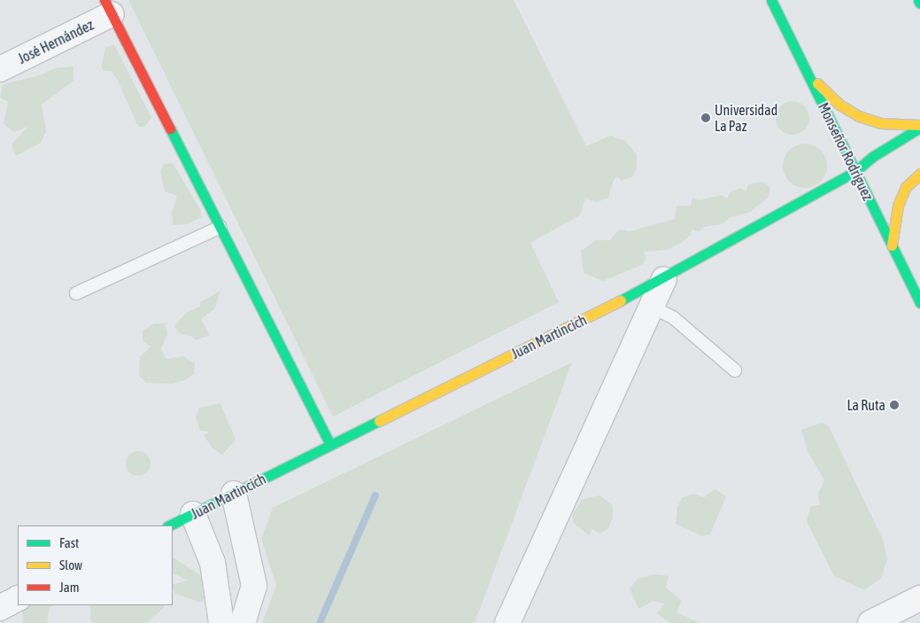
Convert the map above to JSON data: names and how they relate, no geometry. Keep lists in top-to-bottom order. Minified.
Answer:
{"streets":{"main road":["Monseñor Rodríguez","Juan Martincich"],"street":["José Hernández"]},"crossings":[["Monseñor Rodríguez","Juan Martincich"]],"places":["Universidad La Paz","La Ruta"],"legend":["Fast","Slow","Jam"]}
